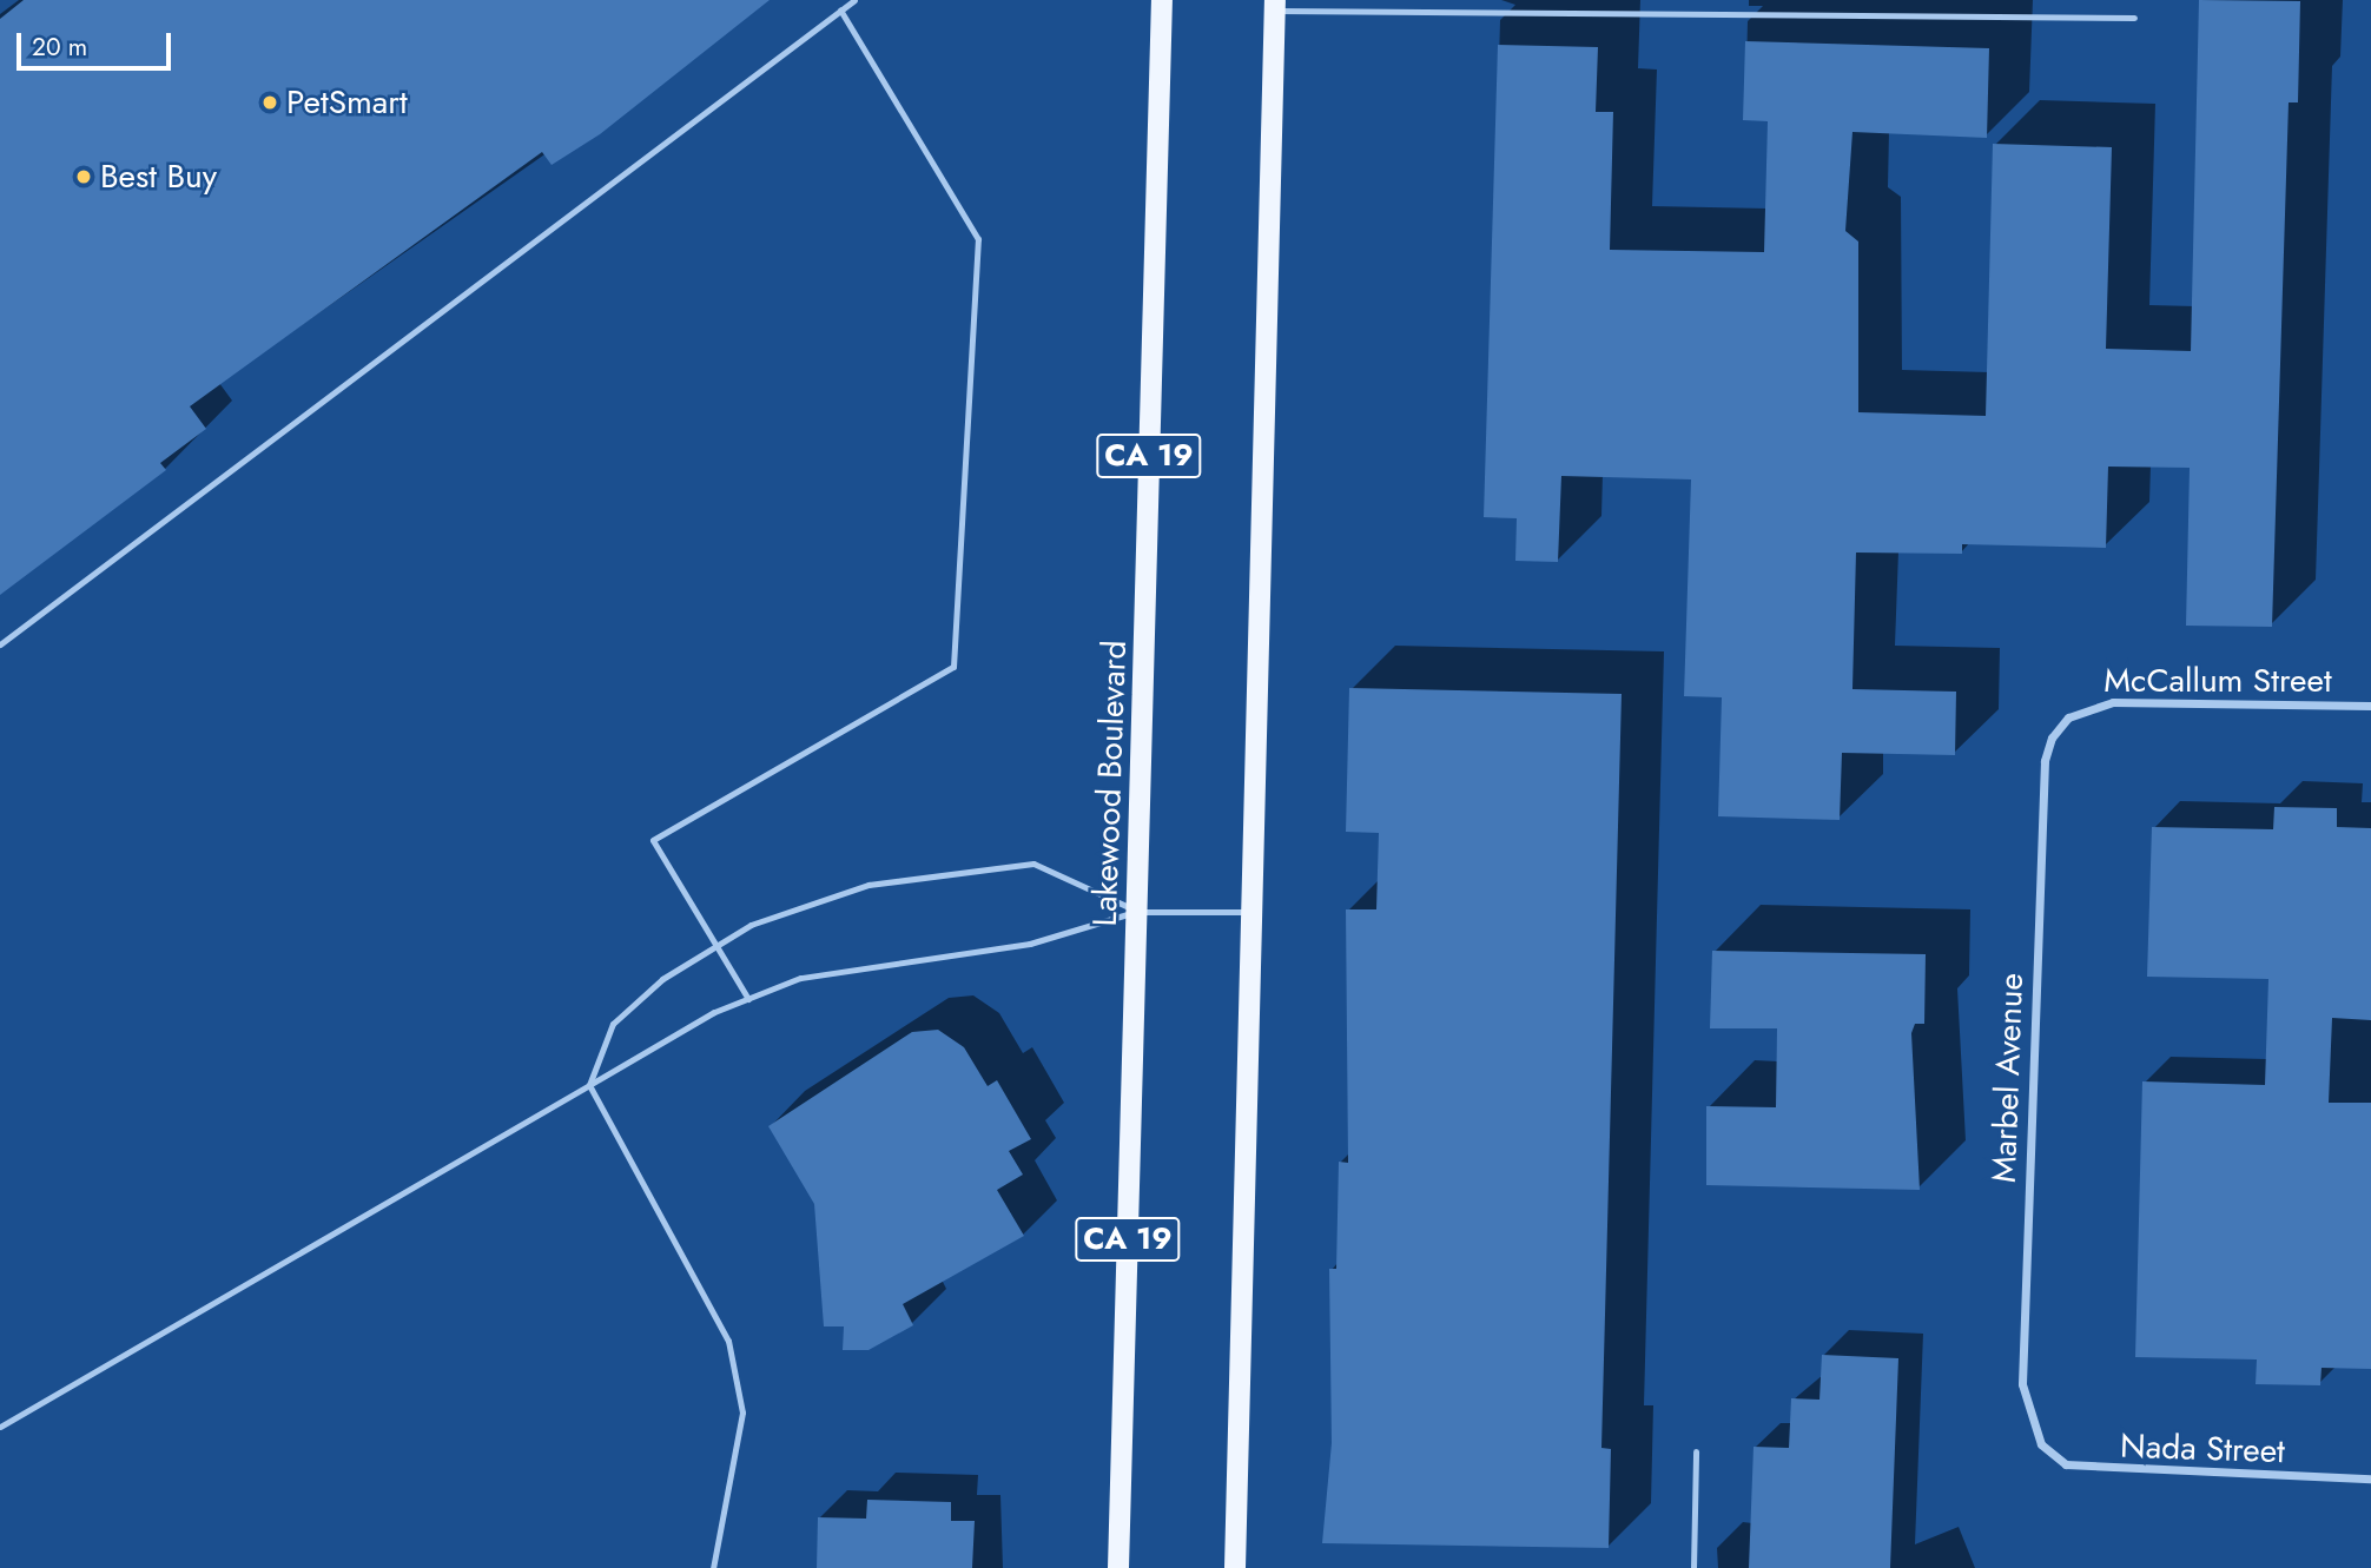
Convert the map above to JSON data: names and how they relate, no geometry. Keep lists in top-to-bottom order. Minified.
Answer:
{"streets":{"main road":["CA 19","Lakewood Boulevard"],"street":["McCallum Street","Marbel Avenue","Nada Street"]},"crossings":[["McCallum Street","Marbel Avenue"],["Marbel Avenue","Nada Street"]],"places":["PetSmart","Best Buy"],"scale_bar":"20 m"}
